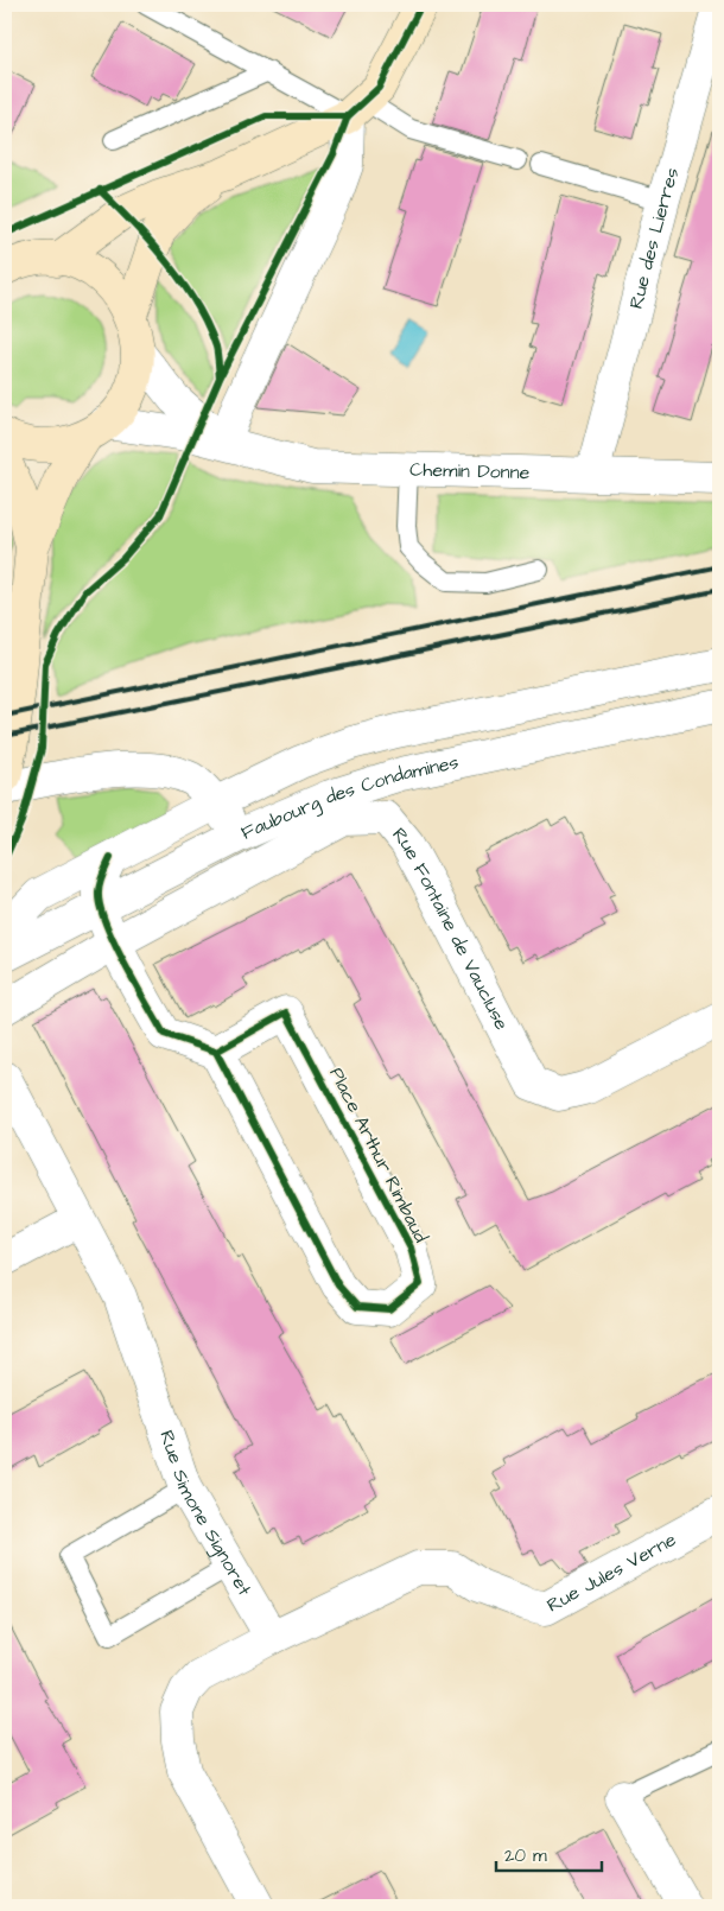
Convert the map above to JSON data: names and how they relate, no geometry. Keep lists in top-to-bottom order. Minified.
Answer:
{"streets":{"street":["Rue des Lierres","Chemin Donne","Faubourg des Condamines","Rue Fontaine de Vaucluse","Place Arthur Rimbaud","Rue Simone Signoret","Rue Jules Verne"]},"crossings":[["Rue des Lierres","Chemin Donne"],["Rue Simone Signoret","Rue Jules Verne"]],"scale_bar":"20 m"}
